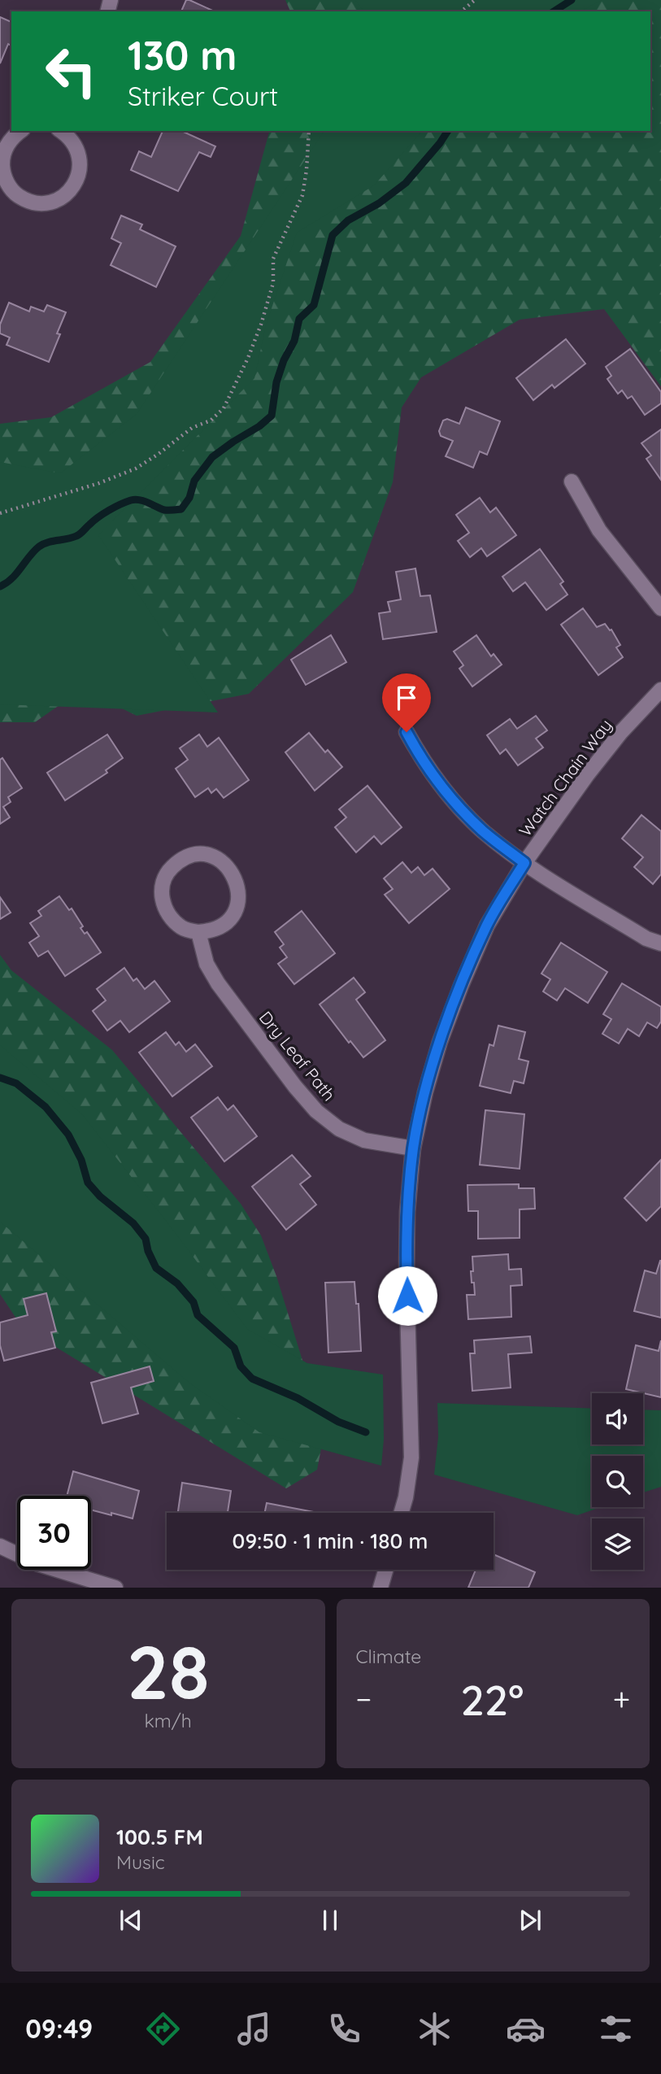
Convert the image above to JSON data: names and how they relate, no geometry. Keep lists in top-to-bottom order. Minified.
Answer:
{"streets":{"street":["Watch Chain Way","Dry Leaf Path"]},"crossings":[["Watch Chain Way","Dry Leaf Path"]],"page":{"turn":["130 m","Striker Court"],"limit":"30","trip":"09:50 · 1 min · 180 m","tile":[["28","km/h"],"Climate"],"heat":["−","22°","+"],"song":["100.5 FM","Music"],"tabs":"09:49"}}
